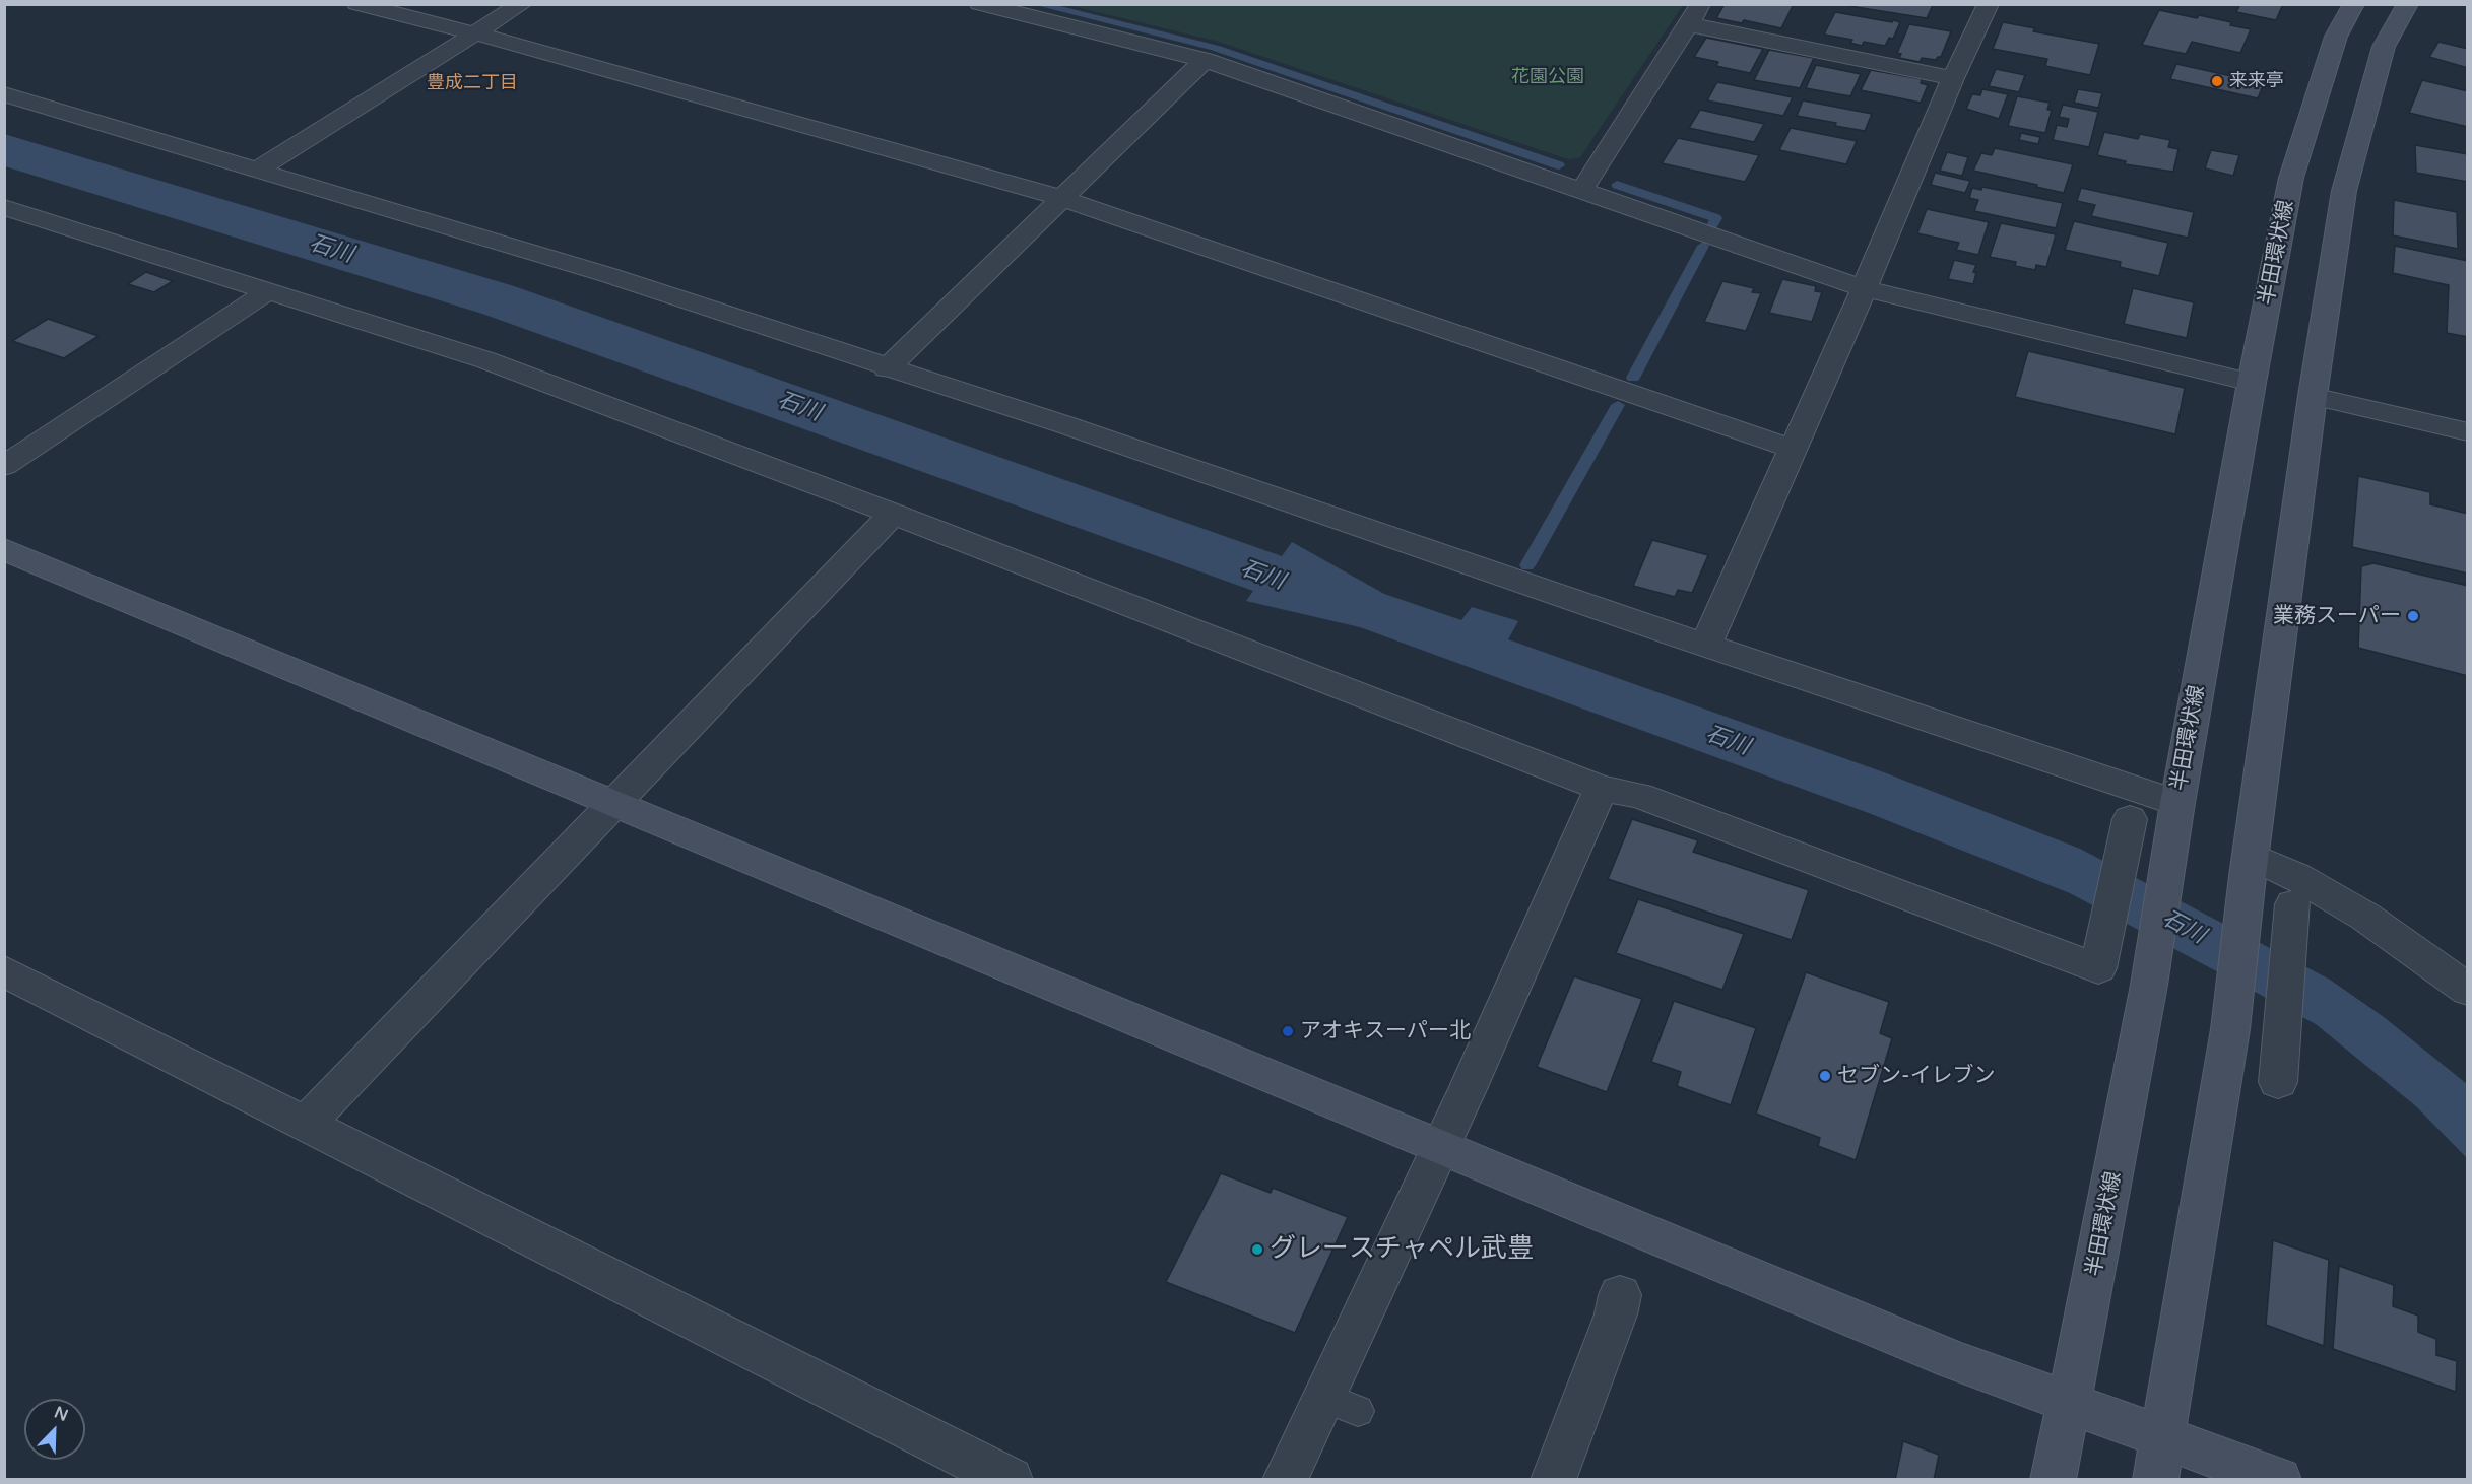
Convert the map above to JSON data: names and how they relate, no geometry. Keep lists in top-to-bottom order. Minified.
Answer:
{"streets":{"main road":["半田環状線"]},"districts":["豊成二丁目"],"water":["石川"],"parks":["花園公園"],"places":["来来亭","業務スーパー","アオキスーパー北","セブン-イレブン","グレースチャペル武豊"],"north":"top right"}
